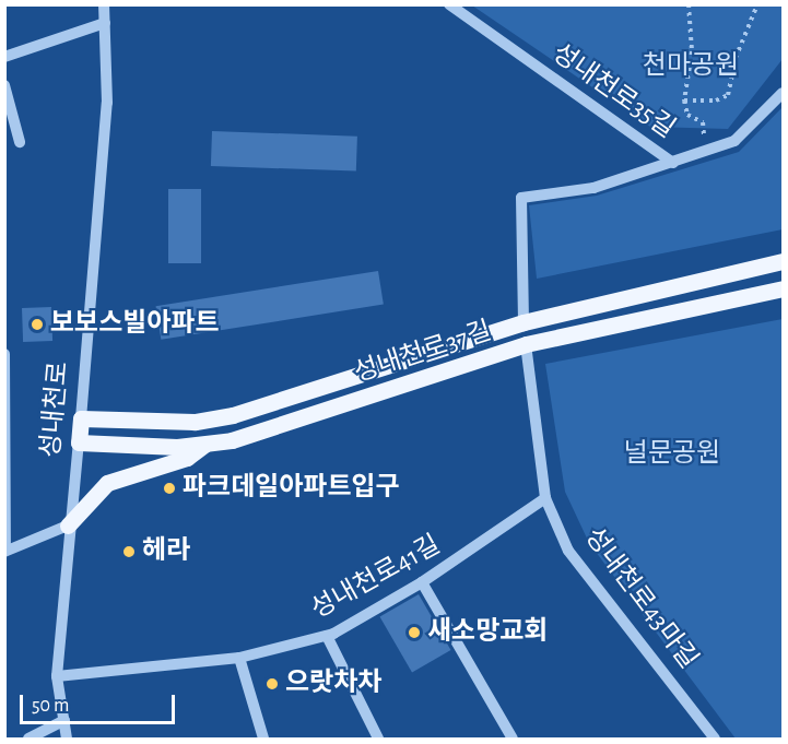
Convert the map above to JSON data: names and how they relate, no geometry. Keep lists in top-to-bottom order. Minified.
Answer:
{"streets":{"main road":["성내천로37길","성내천로","성내천로43마길"],"street":["성내천로35길","성내천로41길"]},"crossings":[["성내천로37길","성내천로"],["성내천로37길","성내천로43마길"],["성내천로","성내천로41길"],["성내천로41길","성내천로43마길"]],"parks":["천마공원","널문공원"],"places":["보보스빌아파트","파크데일아파트입구","헤라","새소망교회","으랏차차"],"scale_bar":"50 m"}
